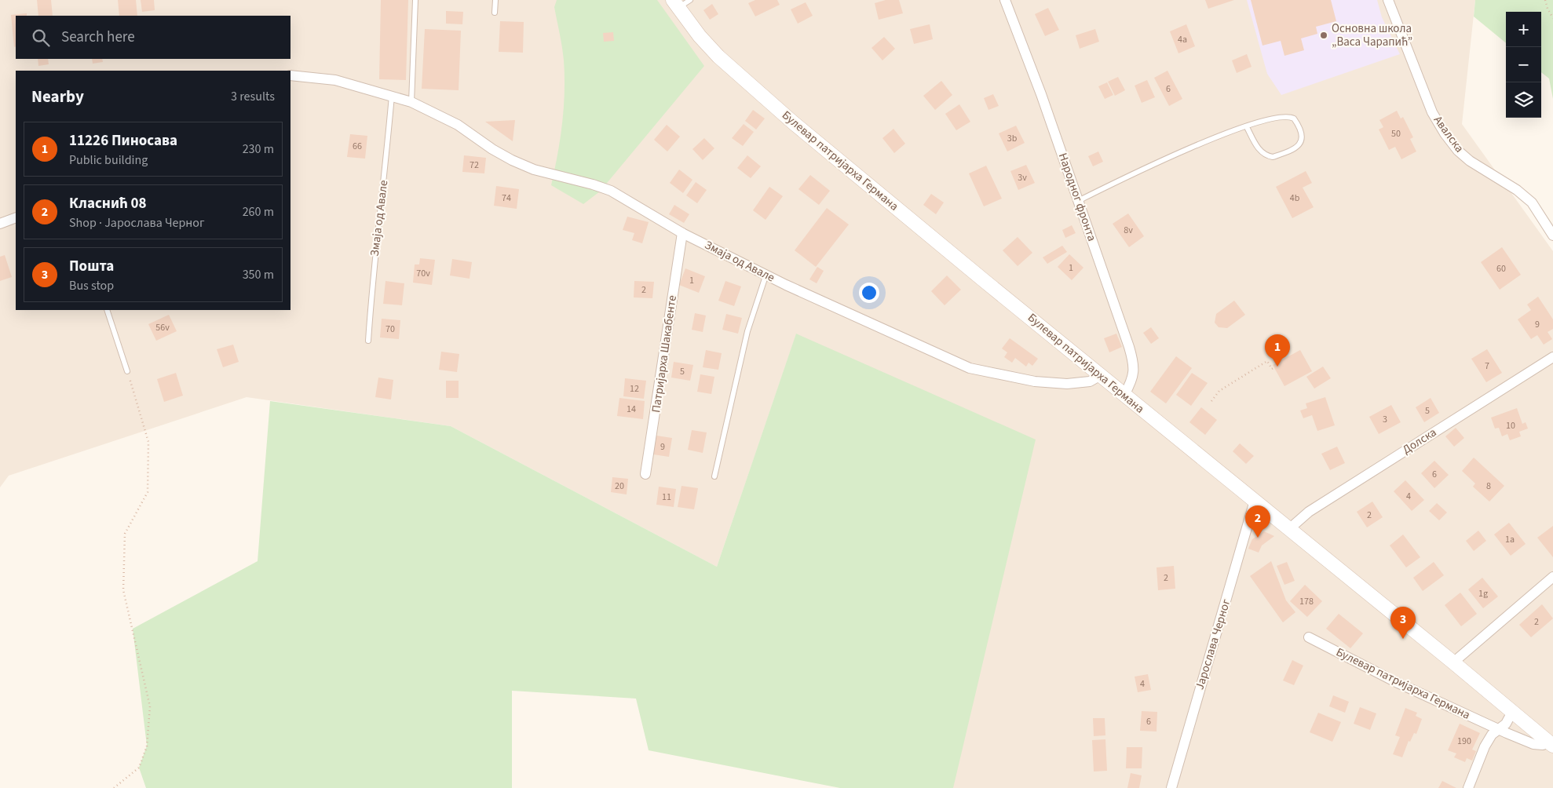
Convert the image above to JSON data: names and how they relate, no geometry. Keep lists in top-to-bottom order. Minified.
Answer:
{"streets":{"main road":["Булевар патријарха Германа"],"street":["Авалска","Народног фронта","Змаја од Авале","Патријарха Шакабенте","Долска","Јарослава Черног"]},"crossings":[["Булевар патријарха Германа","Народног фронта"],["Булевар патријарха Германа","Змаја од Авале"],["Булевар патријарха Германа","Долска"],["Булевар патријарха Германа","Јарослава Черног"],["Змаја од Авале","Патријарха Шакабенте"]],"places":["Основна школа „Васа Чарапић”"],"house_numbers":["4a","6","50","3b","66","72","3v","74","4b","8v","1","60","70v","1","2","9","56v","70","7","5","12","14","5","3","10","9","6","20","8","4","11","2","1a","2","1g","178","2","4","6","190"],"page":{"map_buttons":["+","−"],"search":"Search here","heading":["Nearby","3 results"],"list":[{"mark":"1","name":"11226 Пиносава","note":"Public building","value":"230 m"},{"mark":"2","name":"Класнић 08","note":"Shop · Јарослава Черног","value":"260 m"},{"mark":"3","name":"Пошта","note":"Bus stop","value":"350 m"}],"pins":["1","2","3"]}}
